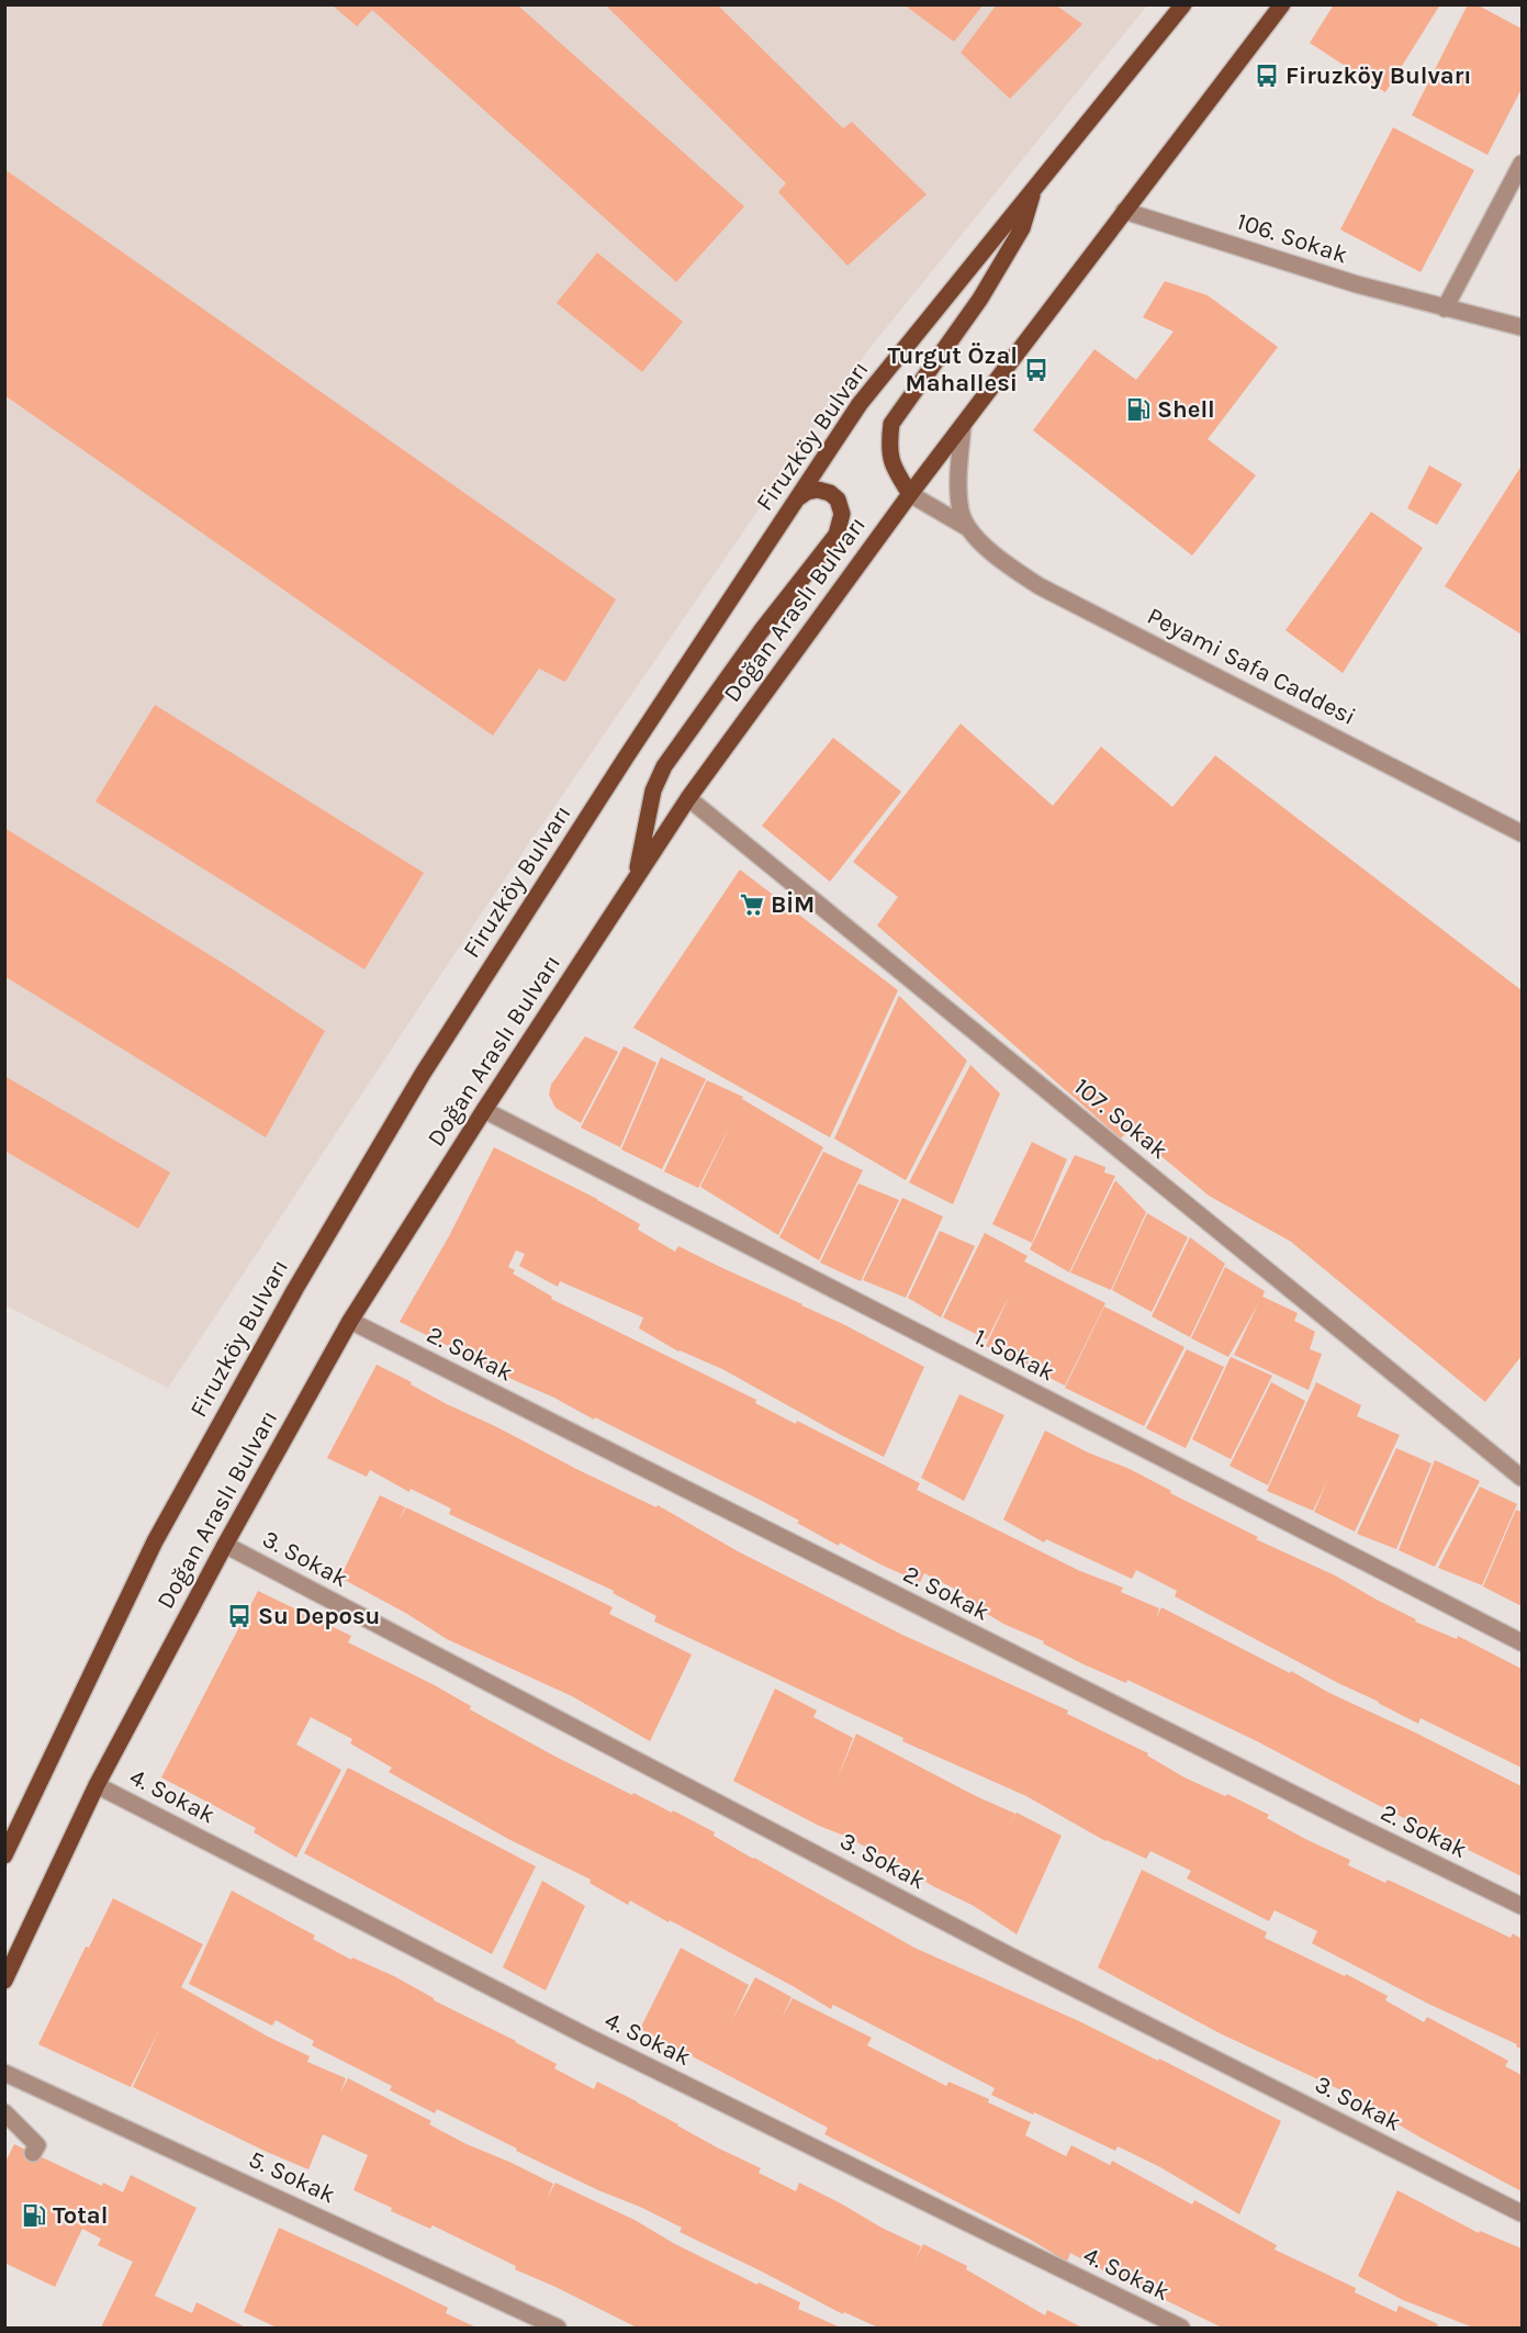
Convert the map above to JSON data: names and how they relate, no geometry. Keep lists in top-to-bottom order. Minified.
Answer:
{"streets":{"main road":["Firuzköy Bulvarı","Doğan Araslı Bulvarı"],"street":["106. Sokak","Peyami Safa Caddesi","107. Sokak","2. Sokak","1. Sokak","3. Sokak","4. Sokak","5. Sokak"]},"crossings":[["106. Sokak","Doğan Araslı Bulvarı"],["Doğan Araslı Bulvarı","107. Sokak"],["Doğan Araslı Bulvarı","2. Sokak"],["Doğan Araslı Bulvarı","1. Sokak"],["Doğan Araslı Bulvarı","3. Sokak"],["Doğan Araslı Bulvarı","4. Sokak"]],"places":{"bus stop":["Firuzköy Bulvarı","Turgut Özal Mahallesi","Su Deposu"],"fuel station":["Shell","Total"],"supermarket":["BİM"]}}
